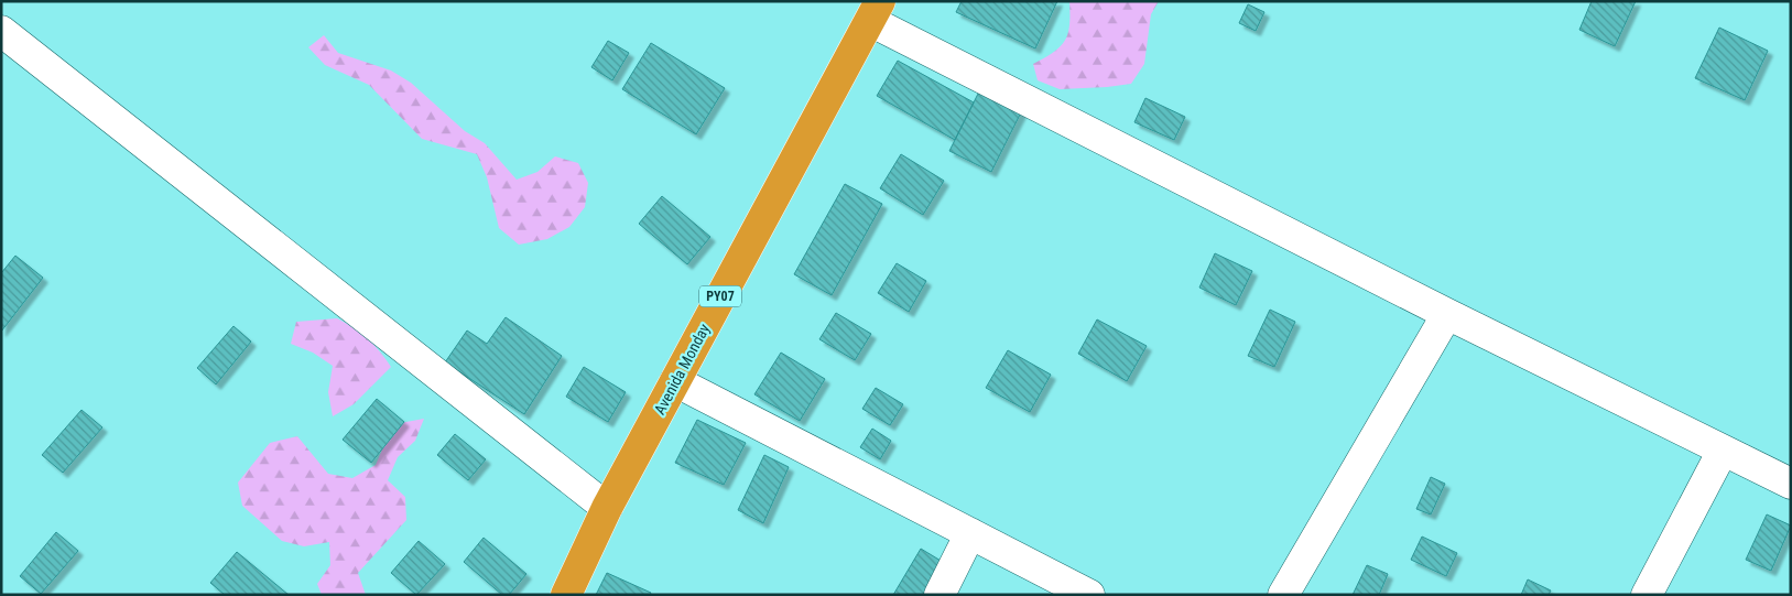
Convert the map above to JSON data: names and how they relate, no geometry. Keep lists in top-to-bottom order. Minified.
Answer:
{"streets":{"highway":["PY07","Avenida Monday"]}}
